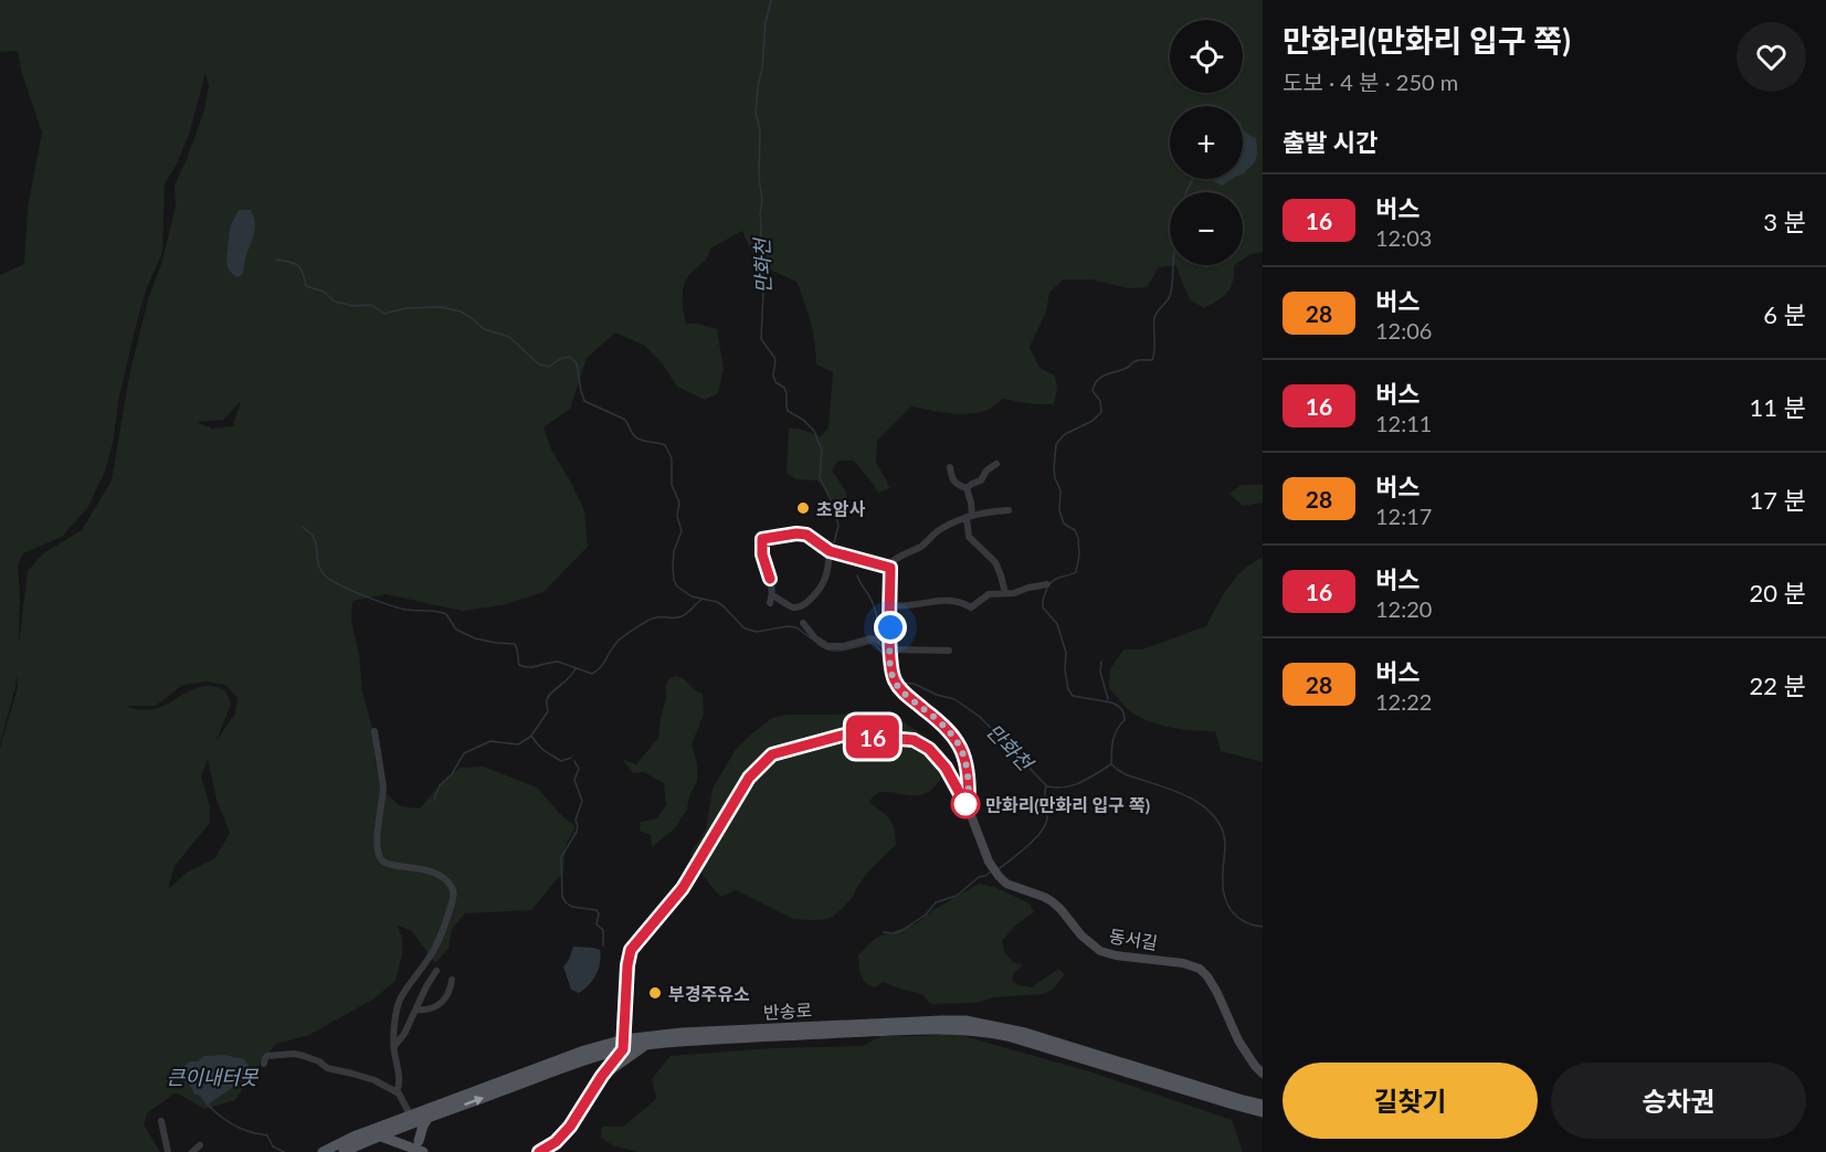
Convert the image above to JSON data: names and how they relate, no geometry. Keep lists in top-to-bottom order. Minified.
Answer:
{"streets":{"main road":["반송로"],"street":["동서길"]},"crossings":[["동서길","반송로"]],"water":["만화천","큰이내터못"],"places":["초암사","만화리(만화리 입구 쪽)","부경주유소"],"lines":["bus line 16"],"page":{"on_map":"16","heading":[["만화리(만화리 입구 쪽)","도보 · 4 분 · 250 m"],"출발 시간"],"map_buttons":["+","−"],"list":[{"mark":"16","name":"버스","note":"12:03","value":"3 분"},{"mark":"28","name":"버스","note":"12:06","value":"6 분"},{"mark":"16","name":"버스","note":"12:11","value":"11 분"},{"mark":"28","name":"버스","note":"12:17","value":"17 분"},{"mark":"16","name":"버스","note":"12:20","value":"20 분"},{"mark":"28","name":"버스","note":"12:22","value":"22 분"}],"buttons":["길찾기","승차권"]}}
